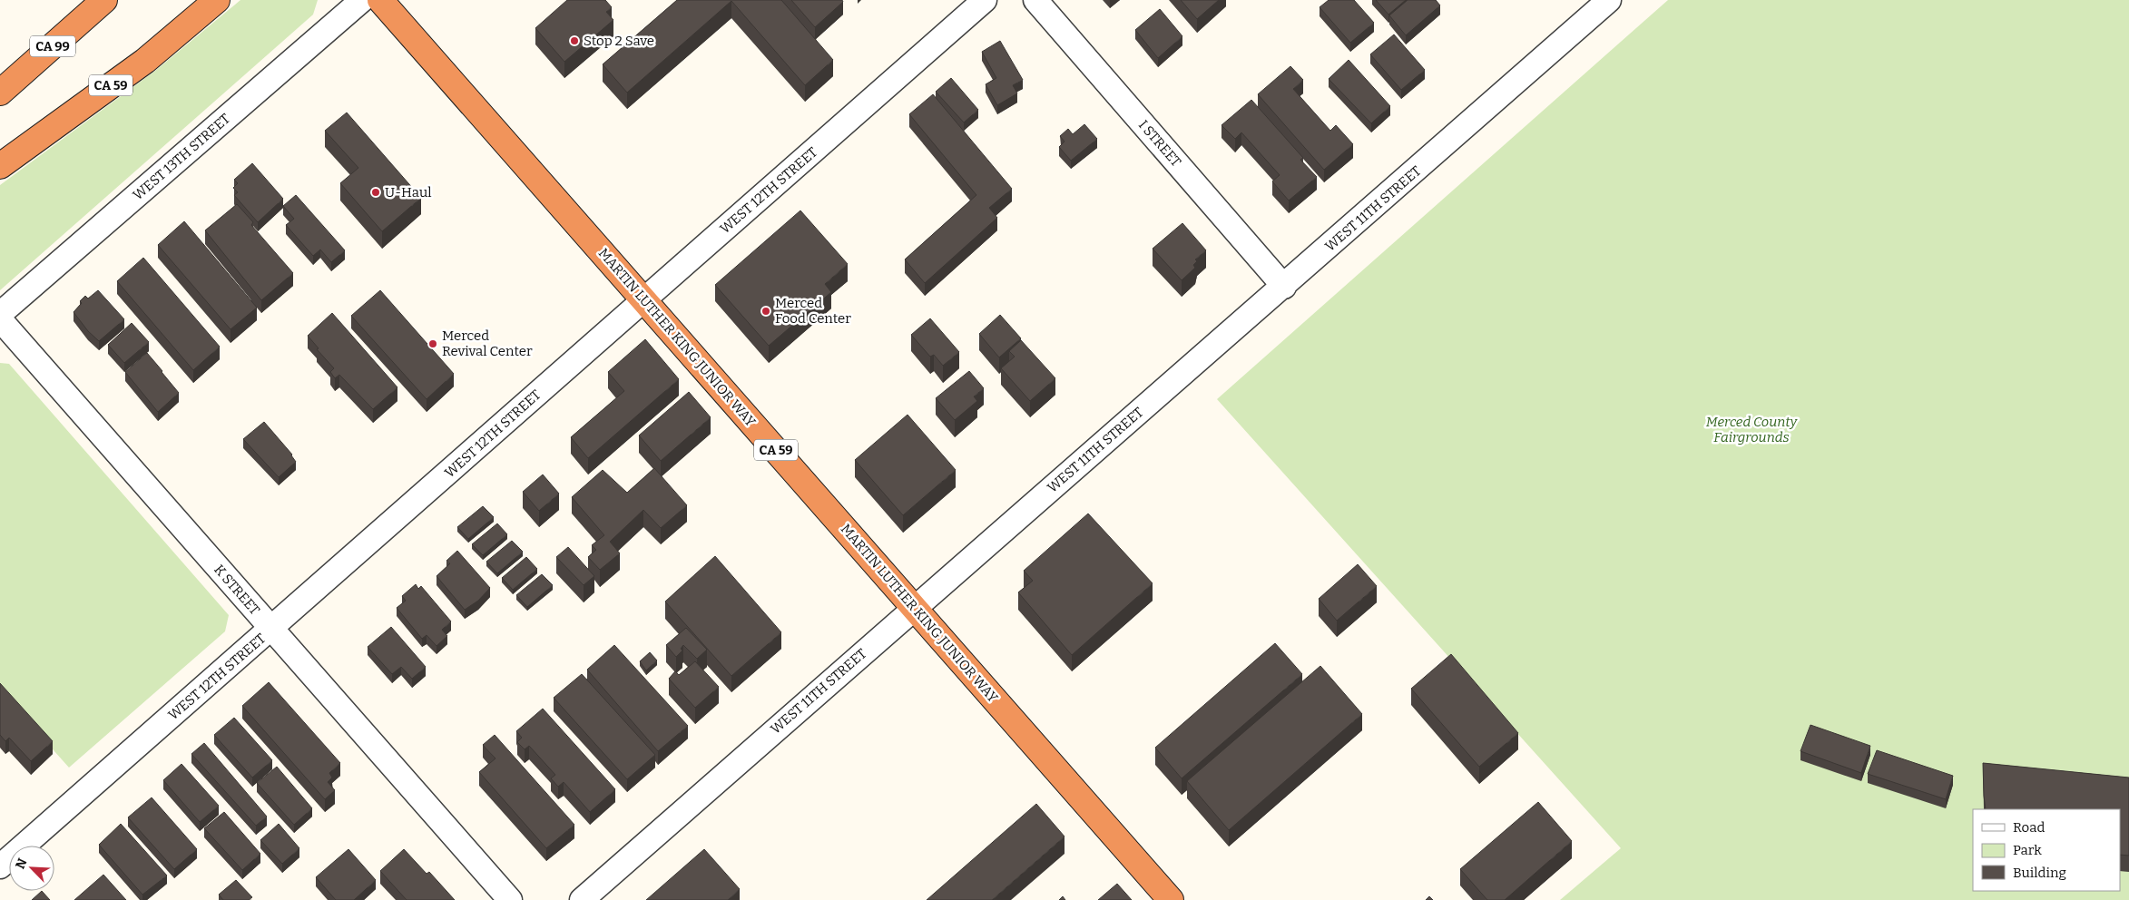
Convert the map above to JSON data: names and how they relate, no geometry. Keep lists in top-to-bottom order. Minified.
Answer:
{"streets":{"highway":["CA 99","CA 59","MARTIN LUTHER KING JUNIOR WAY"],"street":["I STREET","WEST 13TH STREET","WEST 12TH STREET","WEST 11TH STREET","K STREET"]},"crossings":[["I STREET","WEST 11TH STREET"],["WEST 12TH STREET","MARTIN LUTHER KING JUNIOR WAY"],["WEST 12TH STREET","K STREET"],["WEST 11TH STREET","MARTIN LUTHER KING JUNIOR WAY"]],"parks":["Merced County Fairgrounds"],"places":["Stop 2 Save","U-Haul","Merced Food Center","Merced Revival Center"],"legend":["Road","Park","Building"],"north":"top left"}
